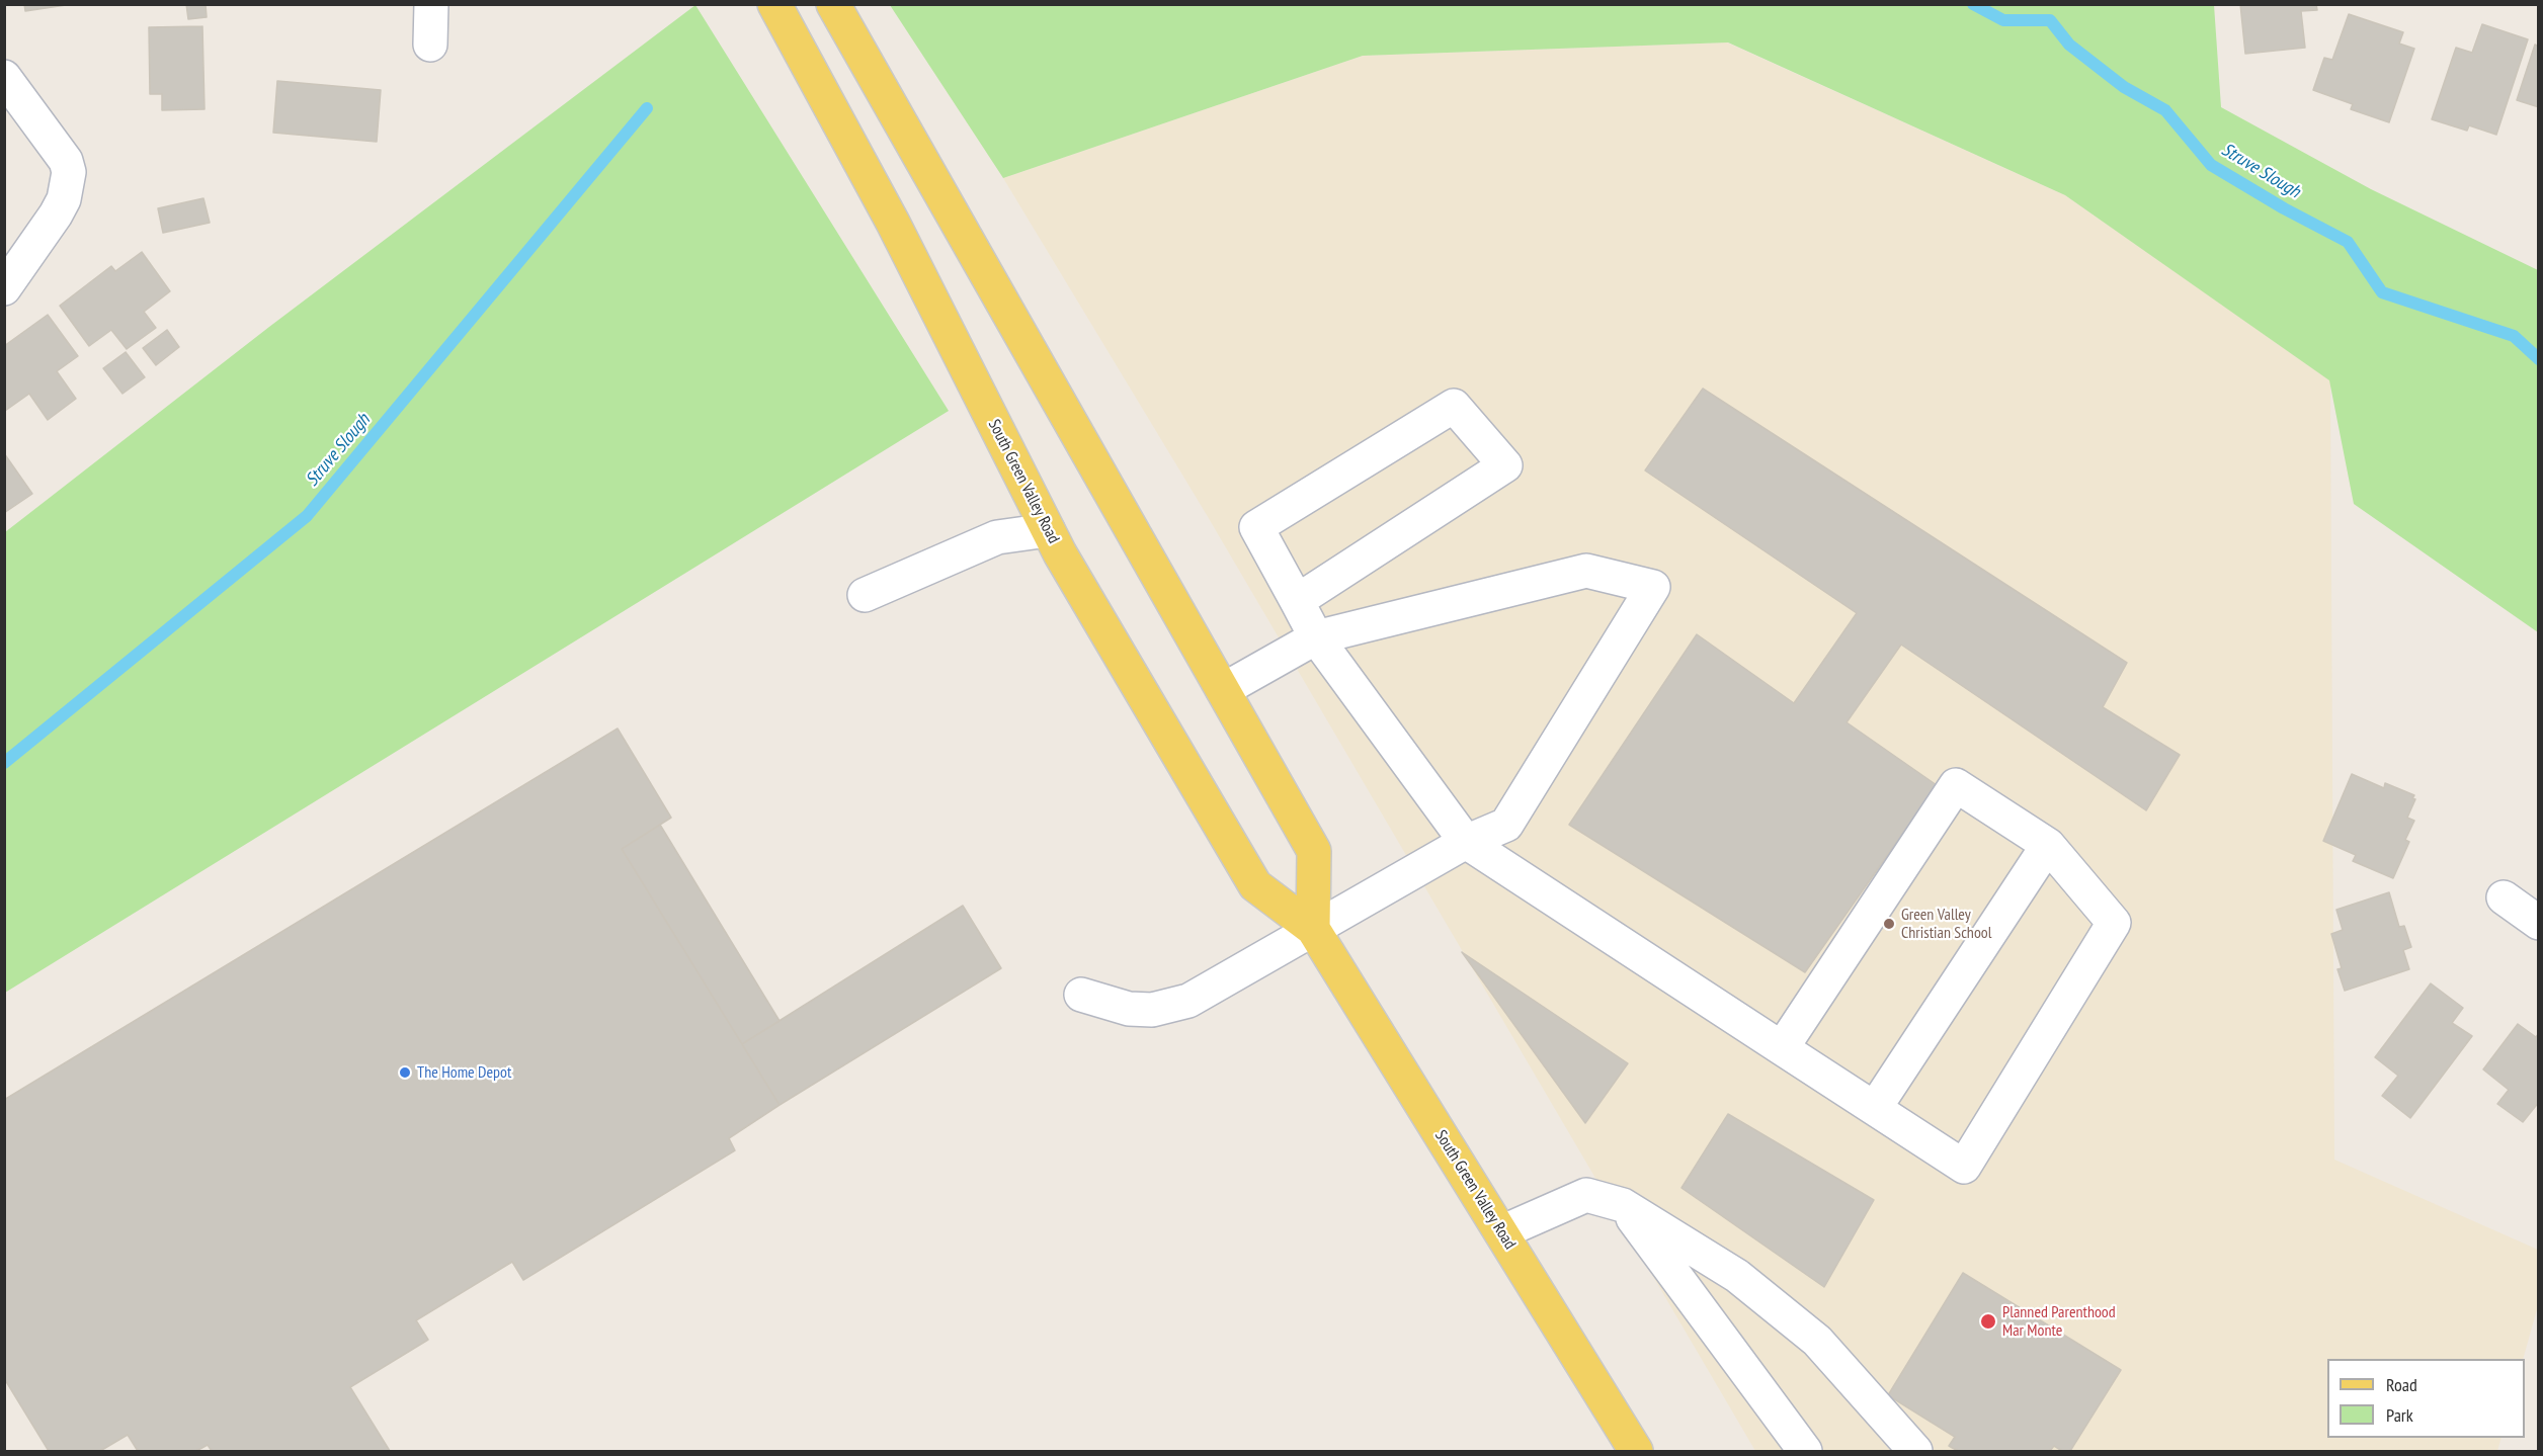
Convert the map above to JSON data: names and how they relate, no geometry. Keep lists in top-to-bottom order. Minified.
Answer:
{"streets":{"main road":["South Green Valley Road"]},"water":["Struve Slough"],"places":["Green Valley Christian School","The Home Depot","Planned Parenthood Mar Monte"],"legend":["Road","Park"]}
